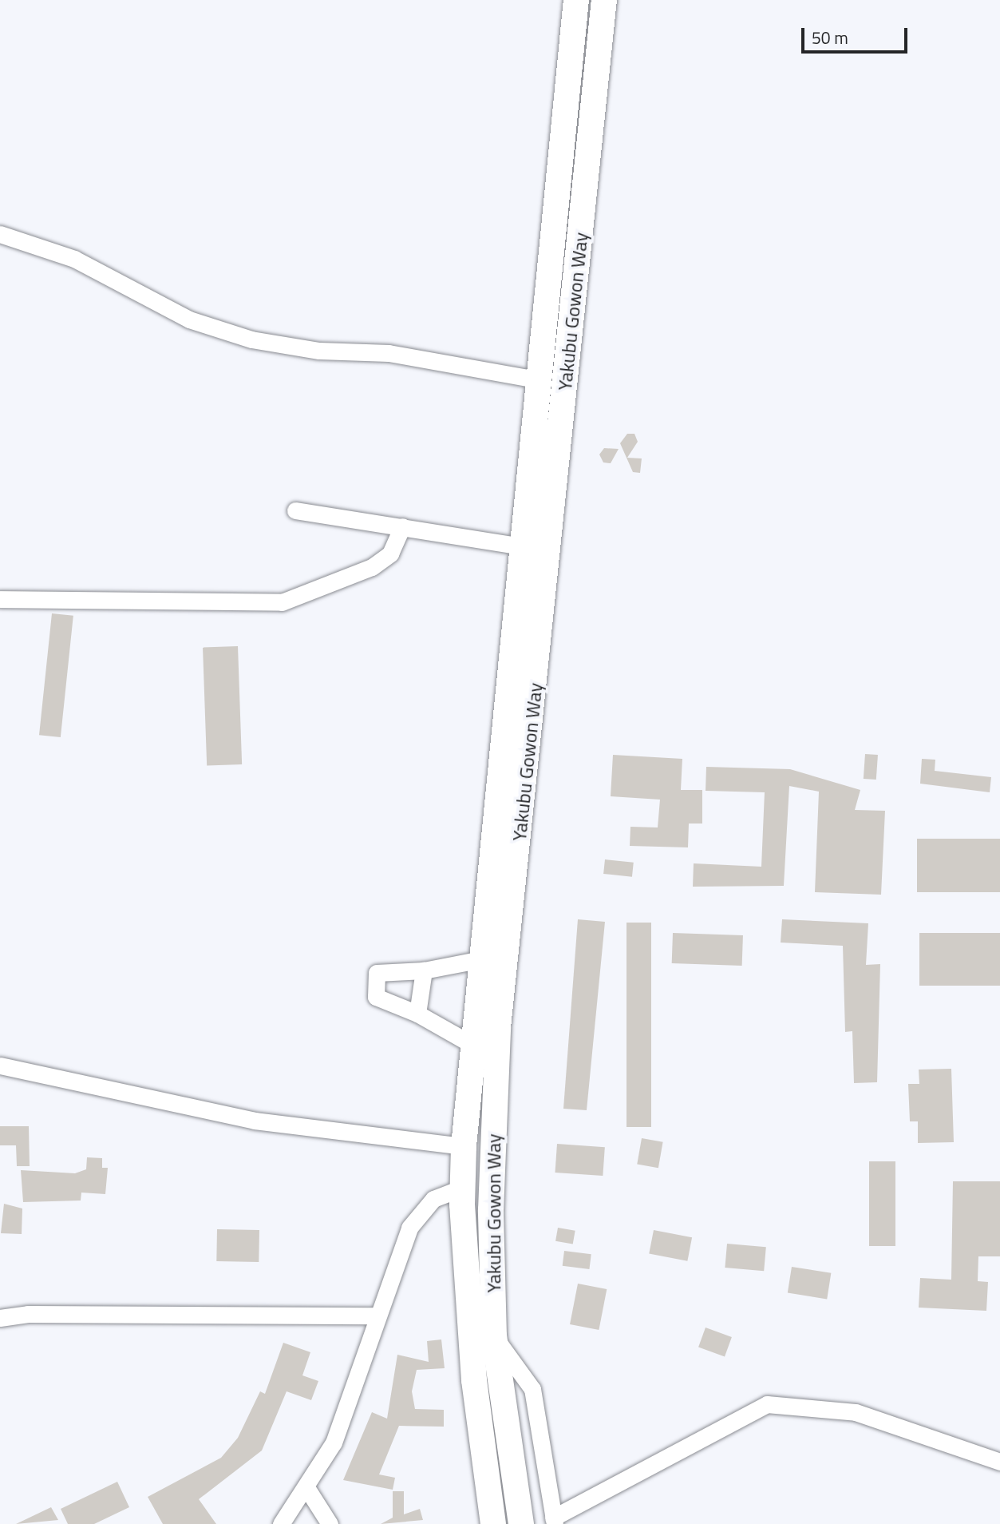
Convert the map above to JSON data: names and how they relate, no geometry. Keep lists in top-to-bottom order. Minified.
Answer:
{"streets":{"highway":["Yakubu Gowon Way"]},"scale_bar":"50 m"}
